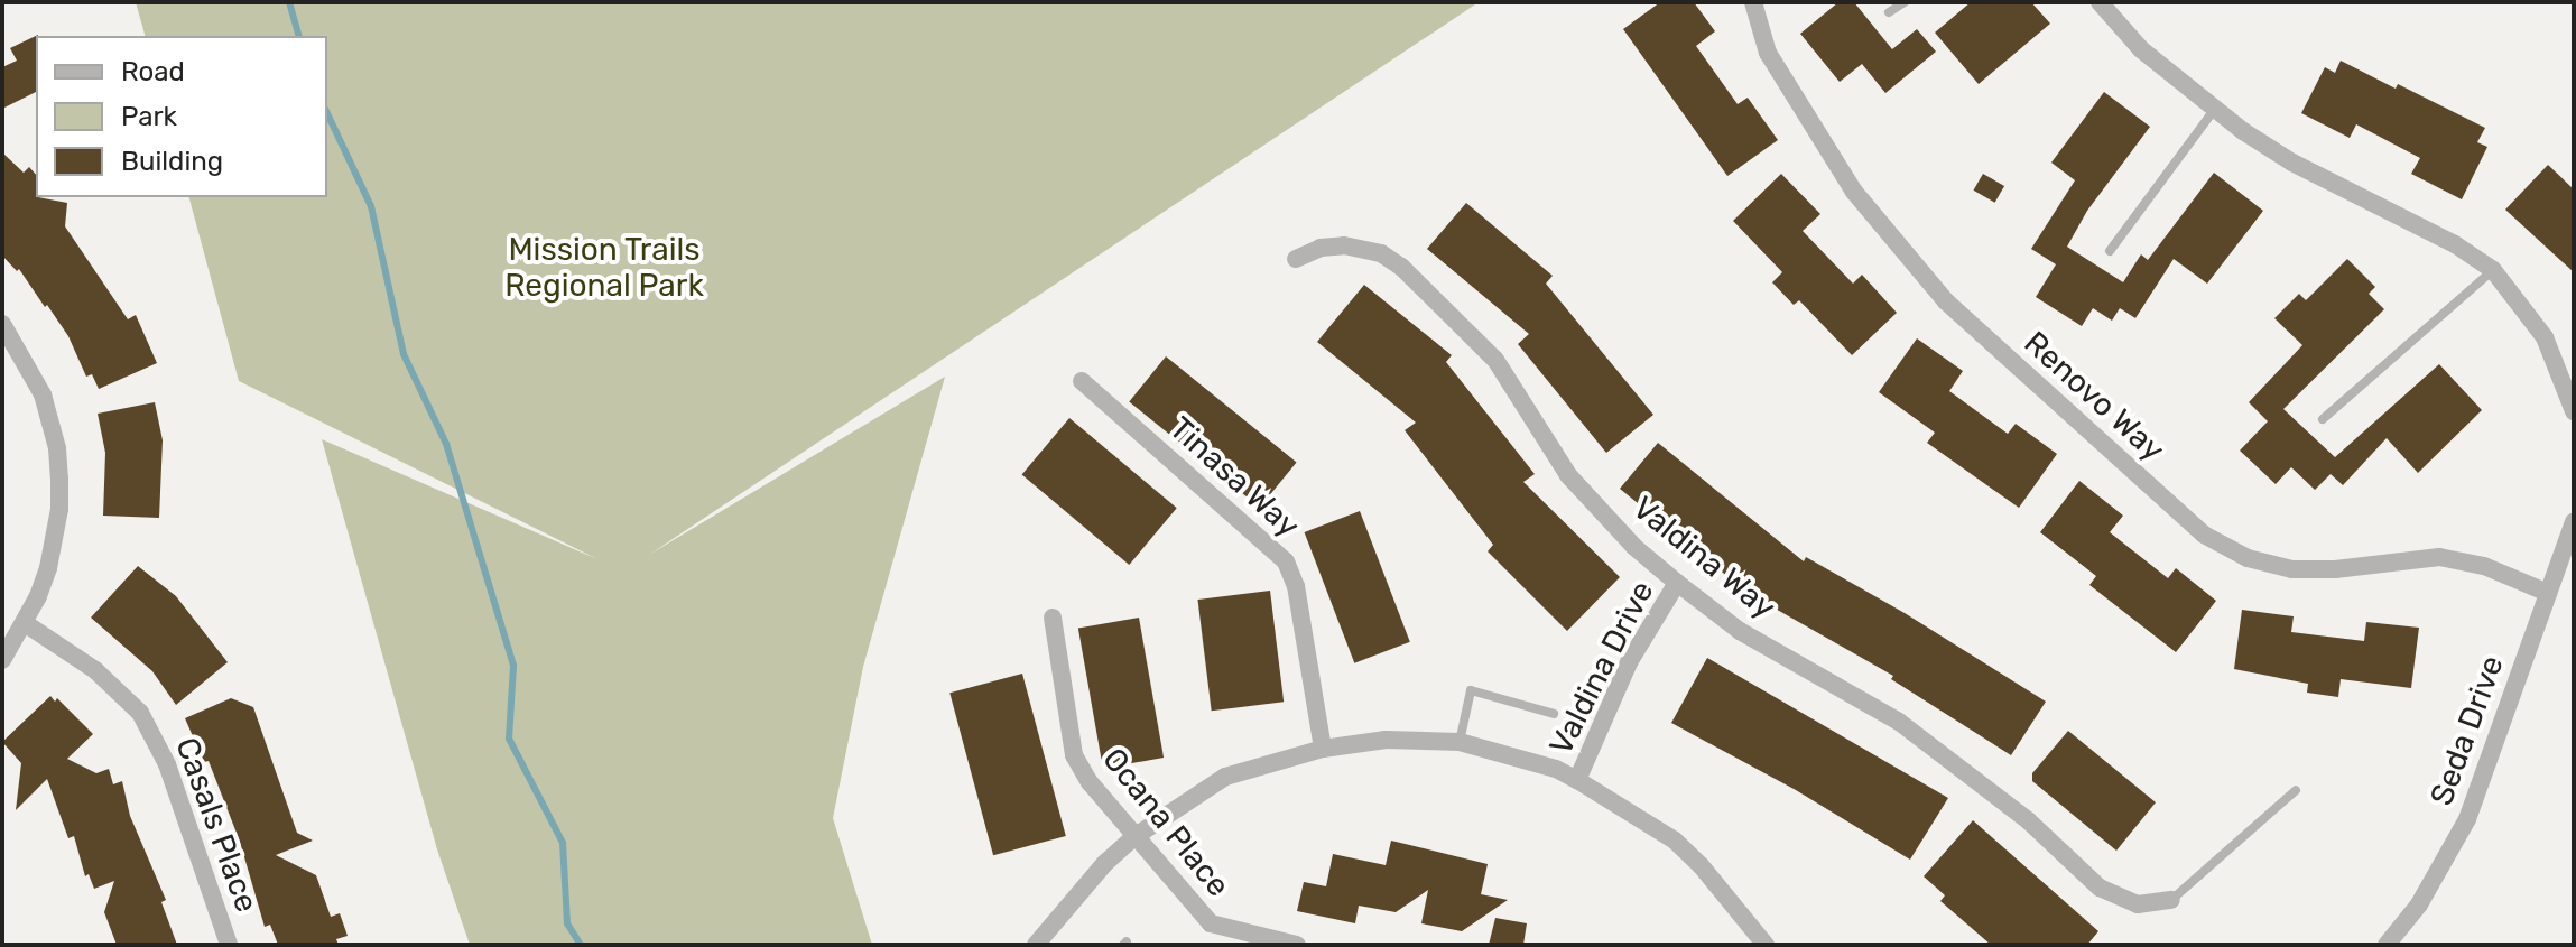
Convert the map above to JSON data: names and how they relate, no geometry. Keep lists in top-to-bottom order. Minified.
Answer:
{"streets":{"street":["Renovo Way","Tinasa Way","Valdina Way","Valdina Drive","Seda Drive","Ocana Place","Casals Place"]},"crossings":[["Renovo Way","Seda Drive"],["Valdina Way","Valdina Drive"]],"parks":["Mission Trails Regional Park"],"legend":["Road","Park","Building"]}
